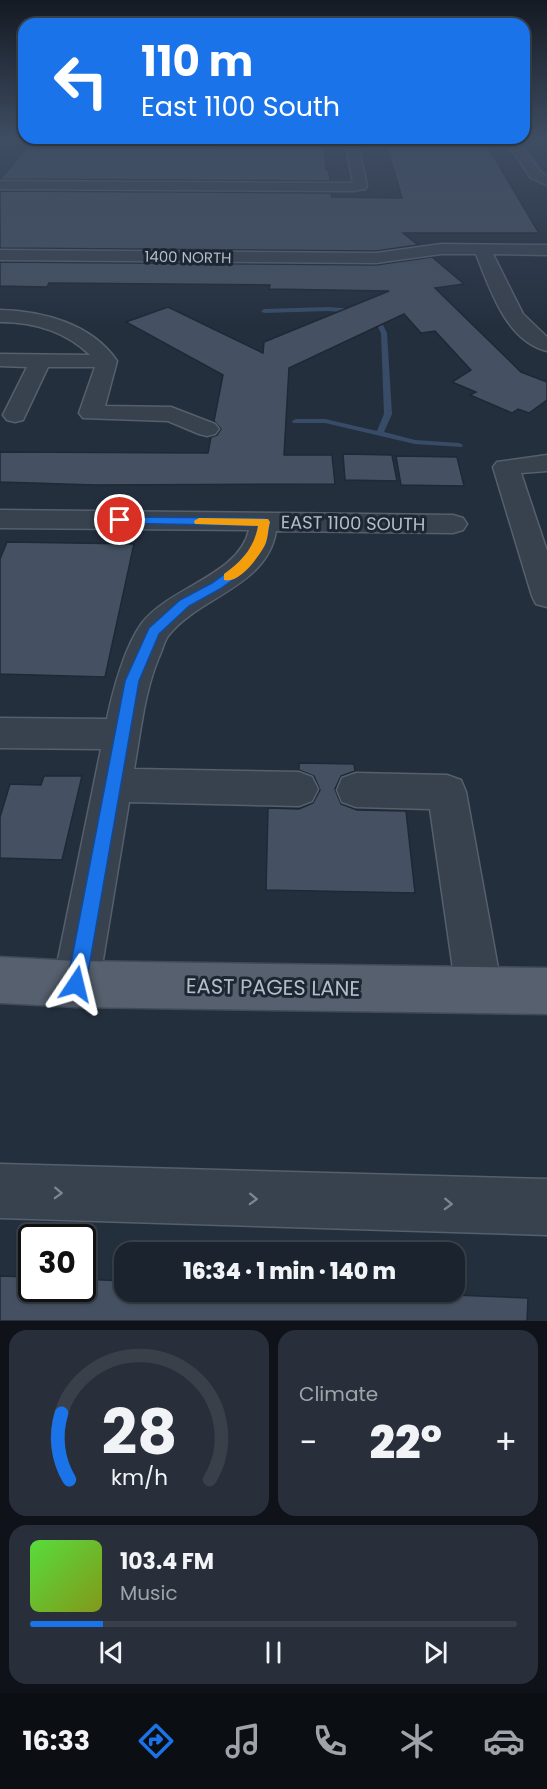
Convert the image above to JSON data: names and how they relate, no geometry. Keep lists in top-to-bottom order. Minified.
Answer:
{"streets":{"main road":["EAST PAGES LANE"],"street":["1400 NORTH","EAST 1100 SOUTH"]},"page":{"turn":["110 m","East 1100 South"],"limit":"30","trip":"16:34 · 1 min · 140 m","tile":"Climate","heat":["−","22°","+"],"song":["103.4 FM","Music"],"tabs":"16:33","gauge":["28","km/h"]}}
